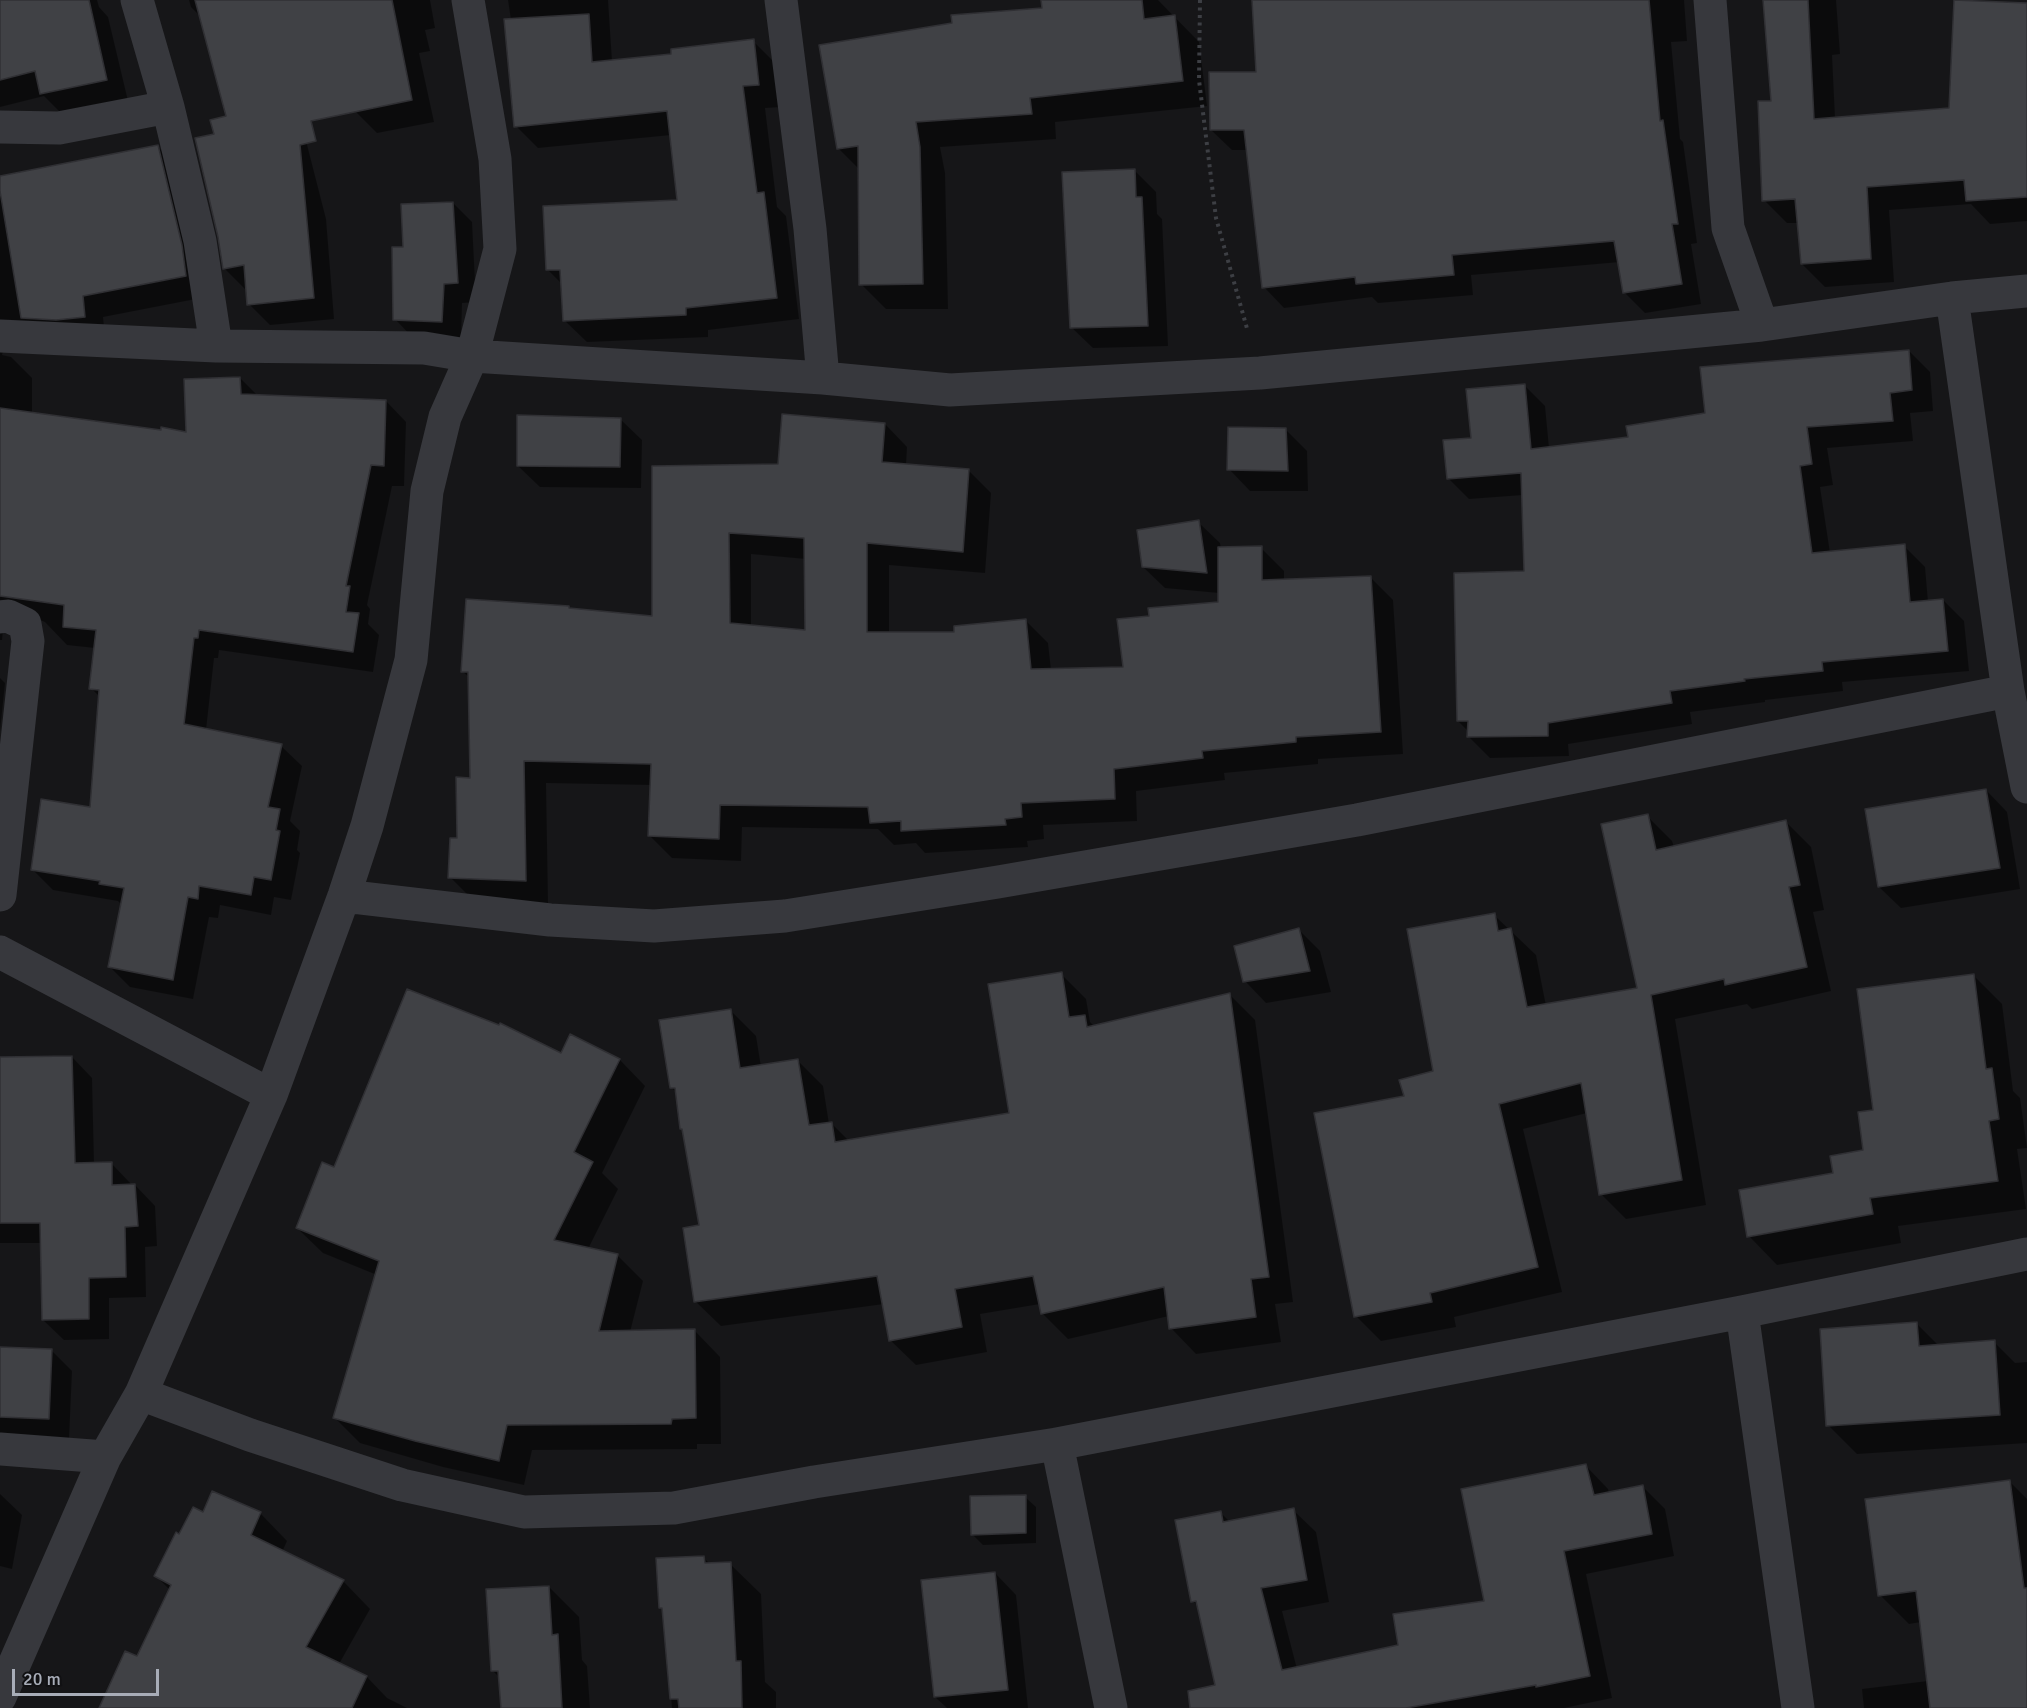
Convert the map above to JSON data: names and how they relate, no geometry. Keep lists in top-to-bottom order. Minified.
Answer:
{"scale_bar":"20 m"}
